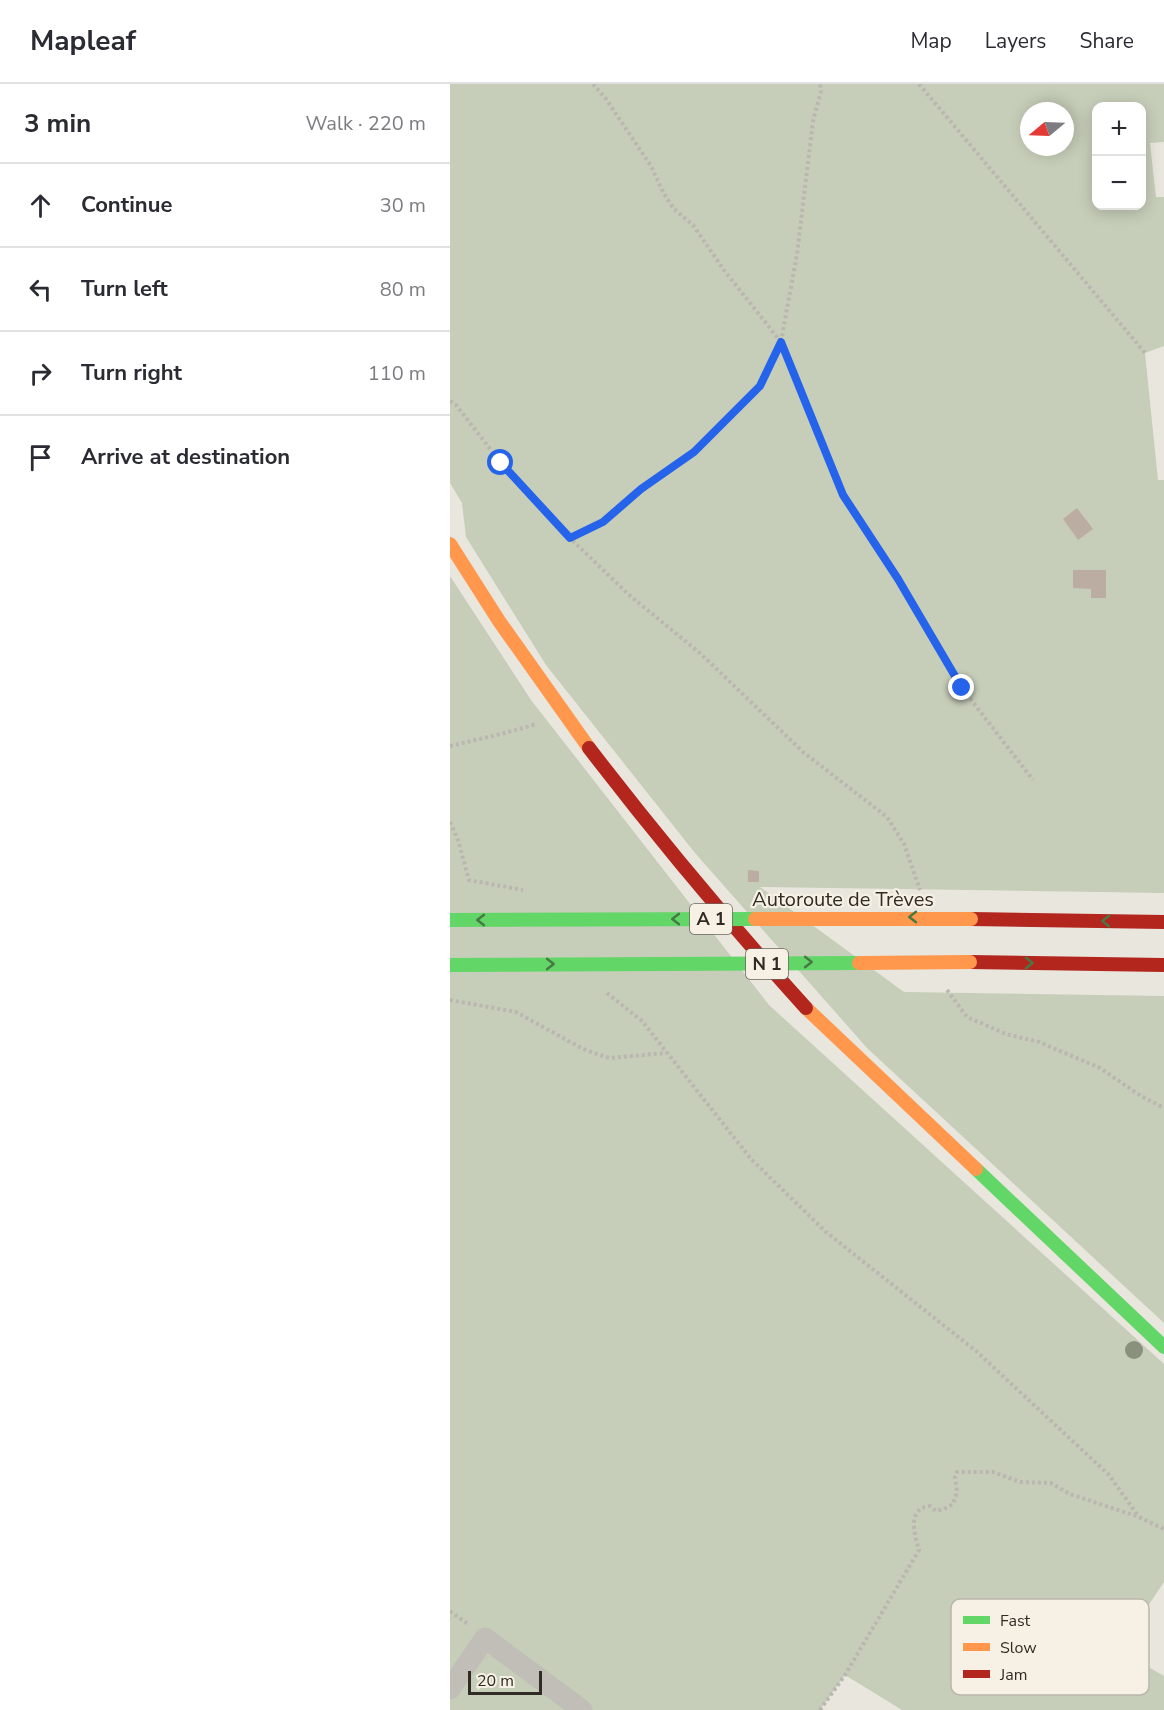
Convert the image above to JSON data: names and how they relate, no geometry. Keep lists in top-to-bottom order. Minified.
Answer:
{"streets":{"main road":["Autoroute de Trèves","A 1","N 1"]},"legend":["Fast","Slow","Jam"],"scale_bar":"20 m","north":"left","page":{"header":"Mapleaf","nav":["Map","Layers","Share"],"heading":["3 min","Walk · 220 m"],"map_buttons":["+","−"],"list":[["Continue","30 m"],["Turn left","80 m"],["Turn right","110 m"],"Arrive at destination"],"scale":"20 m"}}
